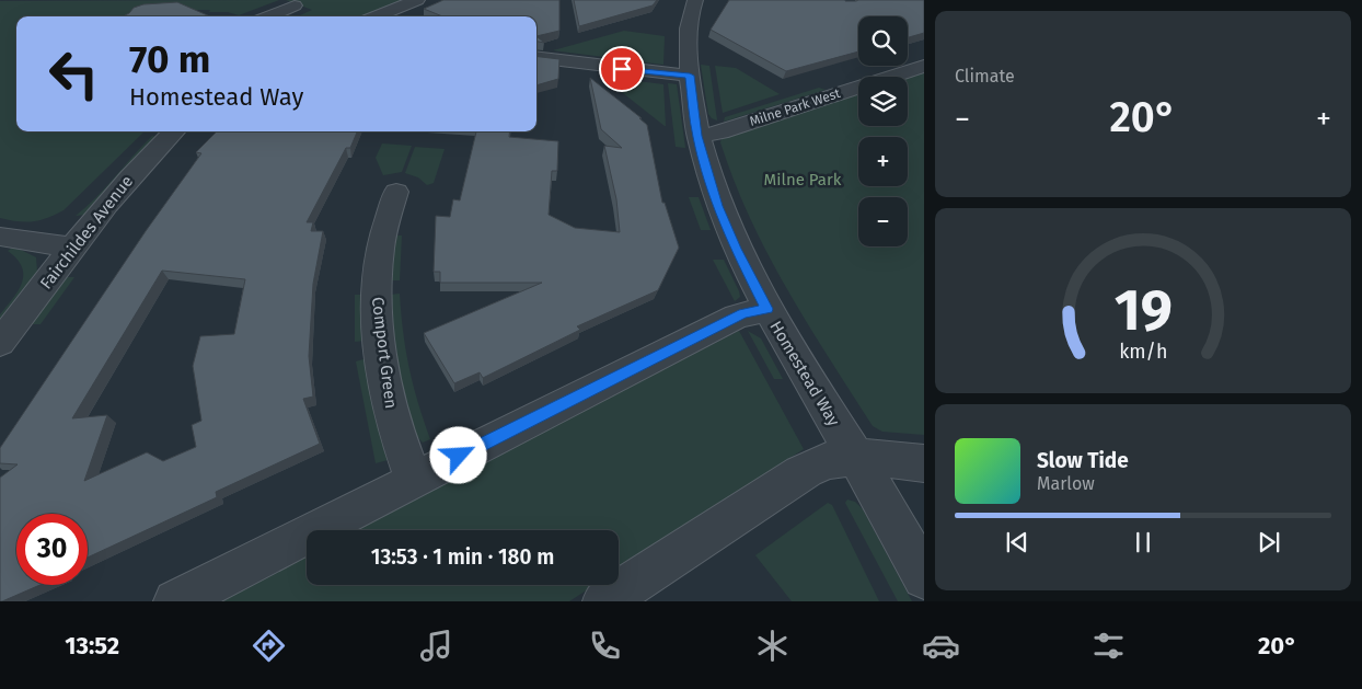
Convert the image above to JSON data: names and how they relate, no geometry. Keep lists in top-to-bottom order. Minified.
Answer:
{"streets":{"street":["Milne Park West","Fairchildes Avenue","Comport Green","Homestead Way"]},"crossings":[["Milne Park West","Homestead Way"]],"parks":["Milne Park"],"page":{"tile":"Climate","map_buttons":["+","−"],"turn":["70 m","Homestead Way"],"heat":["−","20°","+"],"song":["Slow Tide","Marlow"],"limit":"30","trip":"13:53 · 1 min · 180 m","tabs":["13:52","20°"],"gauge":["19","km/h"]}}
